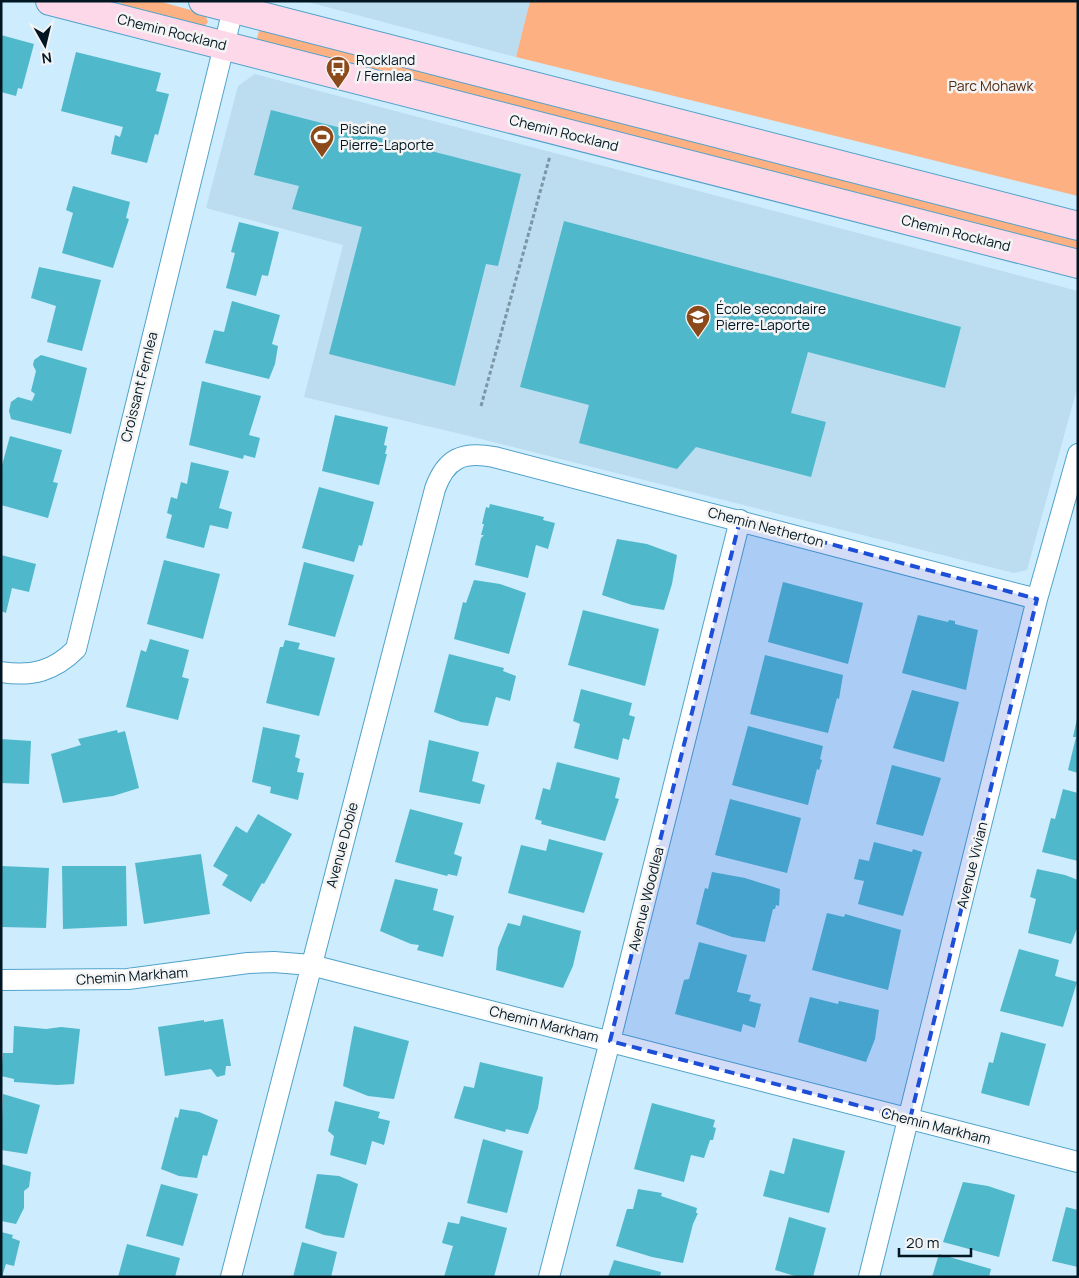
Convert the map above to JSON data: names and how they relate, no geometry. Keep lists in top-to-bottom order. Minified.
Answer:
{"streets":{"street":["Chemin Rockland","Croissant Fernlea","Chemin Netherton","Avenue Dobie","Avenue Vivian","Avenue Woodlea","Chemin Markham"]},"crossings":[["Chemin Rockland","Croissant Fernlea"],["Chemin Netherton","Avenue Dobie"],["Chemin Netherton","Avenue Vivian"],["Chemin Netherton","Avenue Woodlea"],["Avenue Dobie","Chemin Markham"],["Avenue Vivian","Chemin Markham"],["Avenue Woodlea","Chemin Markham"]],"parks":["Parc Mohawk"],"places":{"bus stop":["Rockland / Fernlea"],"sports":["Piscine Pierre-Laporte"],"school or university":["École secondaire Pierre-Laporte"]},"scale_bar":"20 m","north":"bottom"}
